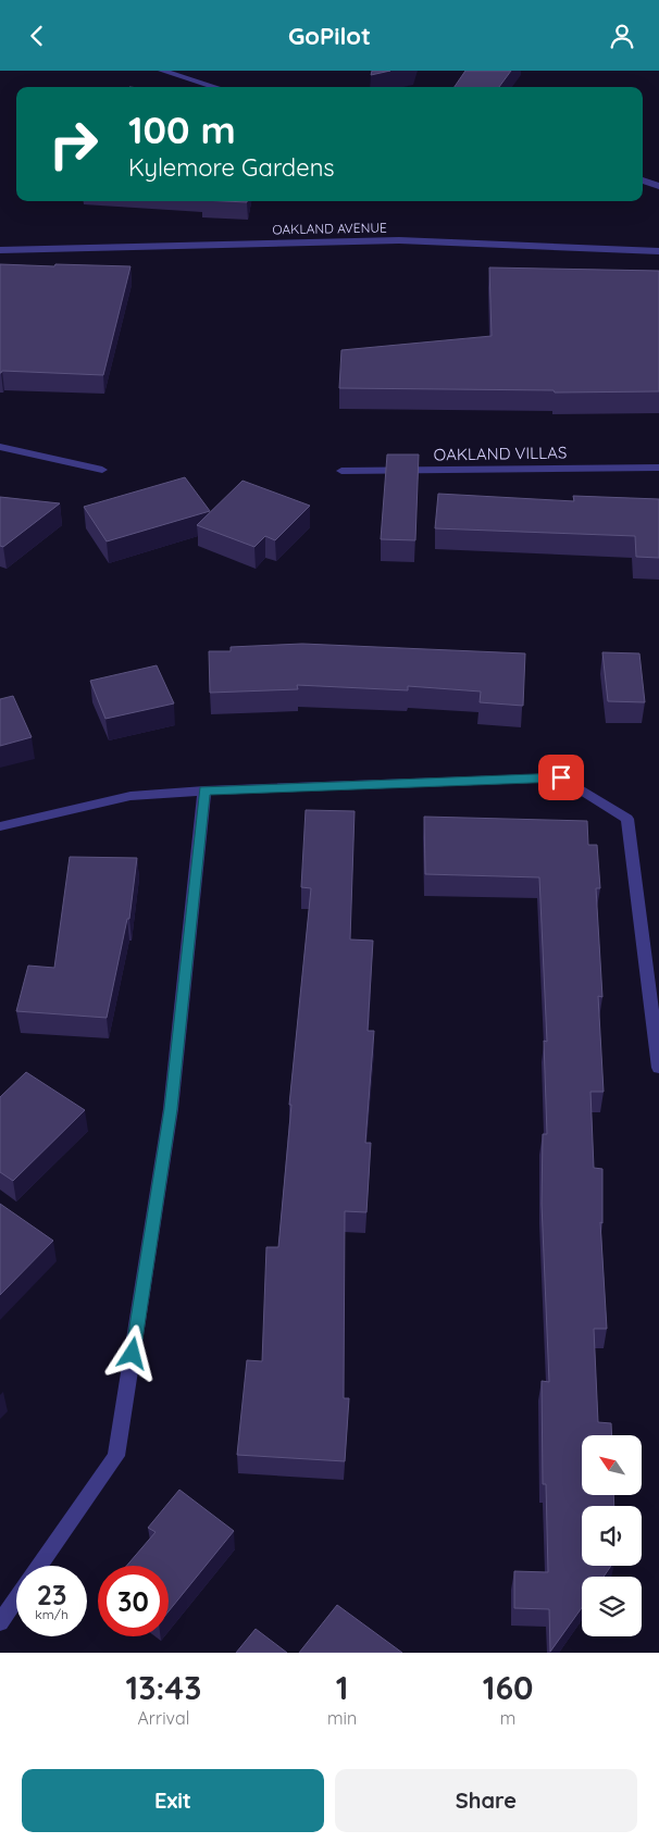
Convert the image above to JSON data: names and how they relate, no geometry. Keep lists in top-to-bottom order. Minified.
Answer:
{"streets":{"street":["OAKLAND AVENUE","OAKLAND VILLAS"]},"north":"top left","page":{"header":"GoPilot","turn":["100 m","Kylemore Gardens"],"speed":"23 km/h","limit":"30","eta":["13:43","Arrival","1","min","160","m"],"buttons":["Exit","Share"]}}
